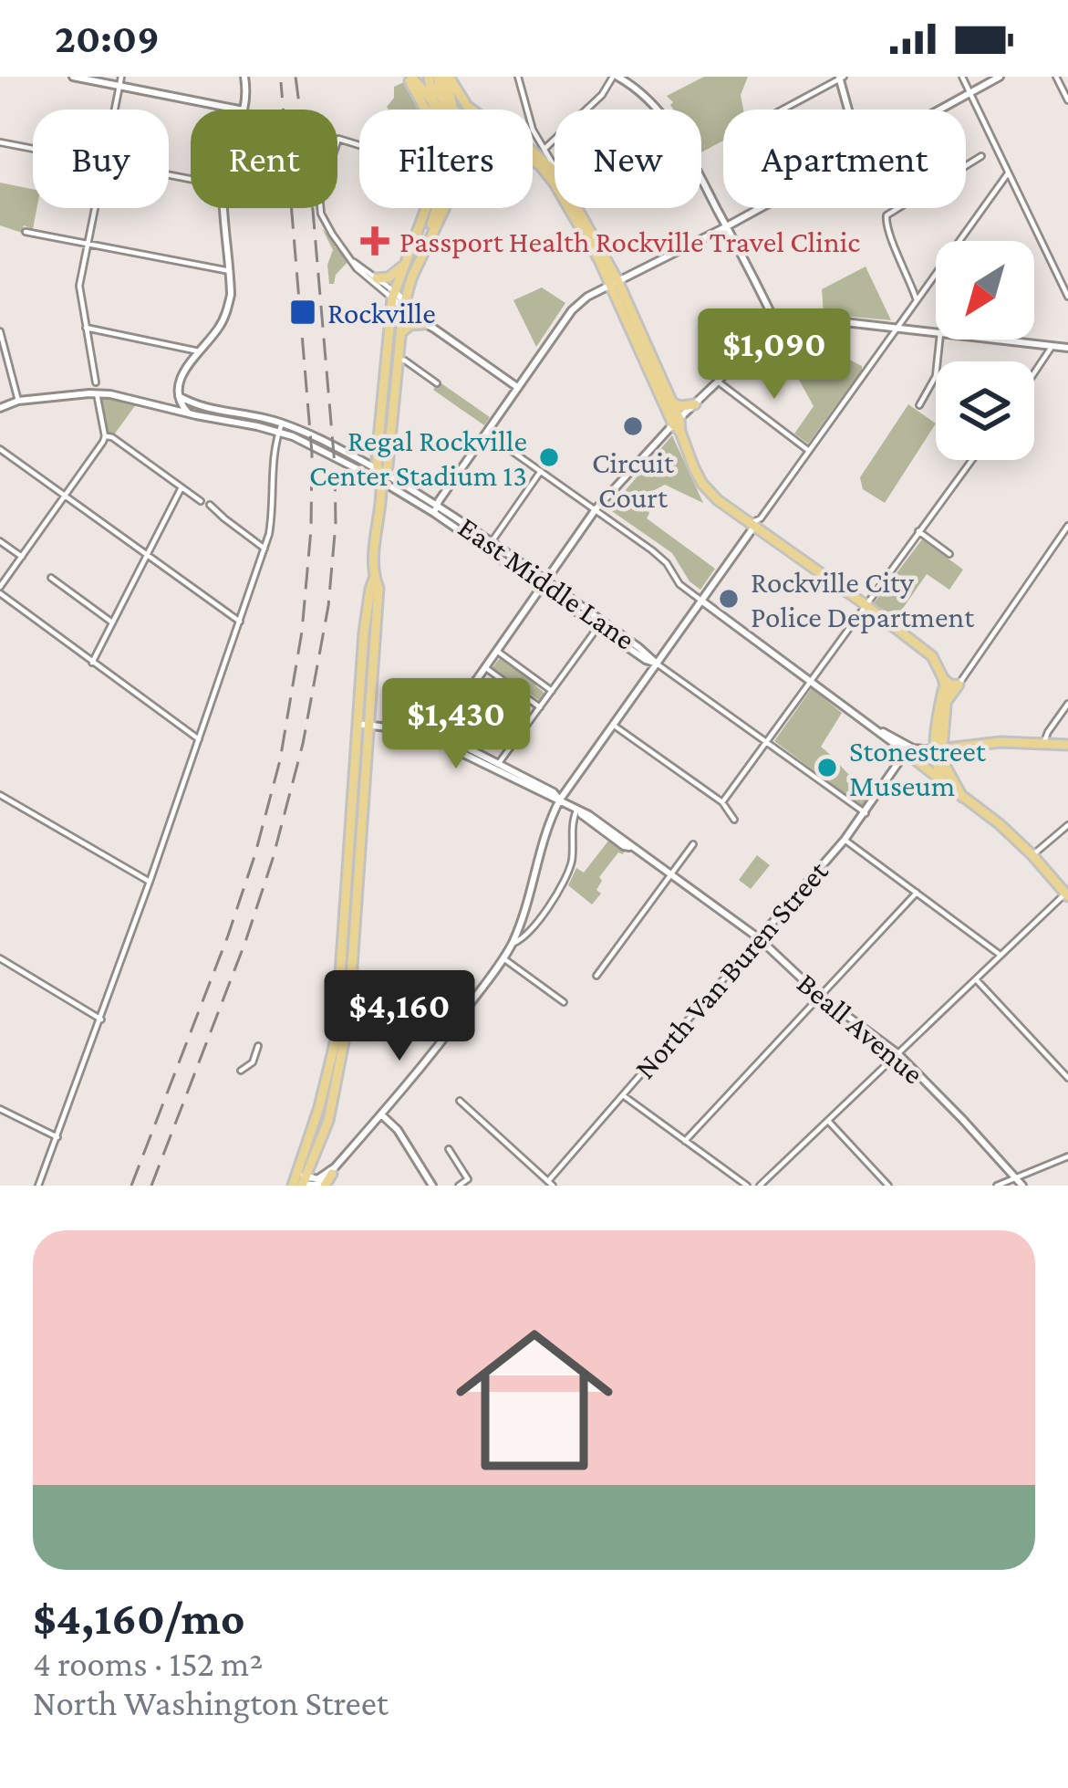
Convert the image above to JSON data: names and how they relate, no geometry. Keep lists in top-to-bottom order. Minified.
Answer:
{"streets":{"street":["East Middle Lane","North Van Buren Street","Beall Avenue"]},"crossings":[["North Van Buren Street","Beall Avenue"]],"places":{"health":["Passport Health Rockville Travel Clinic"],"transit":["Rockville"],"other":["Circuit Court","Regal Rockville Center Stadium 13","Rockville City Police Department","Stonestreet Museum"]},"north":"bottom left","page":{"status":"20:09","chip":["Buy","Rent","Filters","New","Apartment"],"price":["$1,090","$1,430","$4,160"],"list":[{"name":"$4,160/mo","note":"4 rooms · 152 m² · North Washington Street"}]}}
